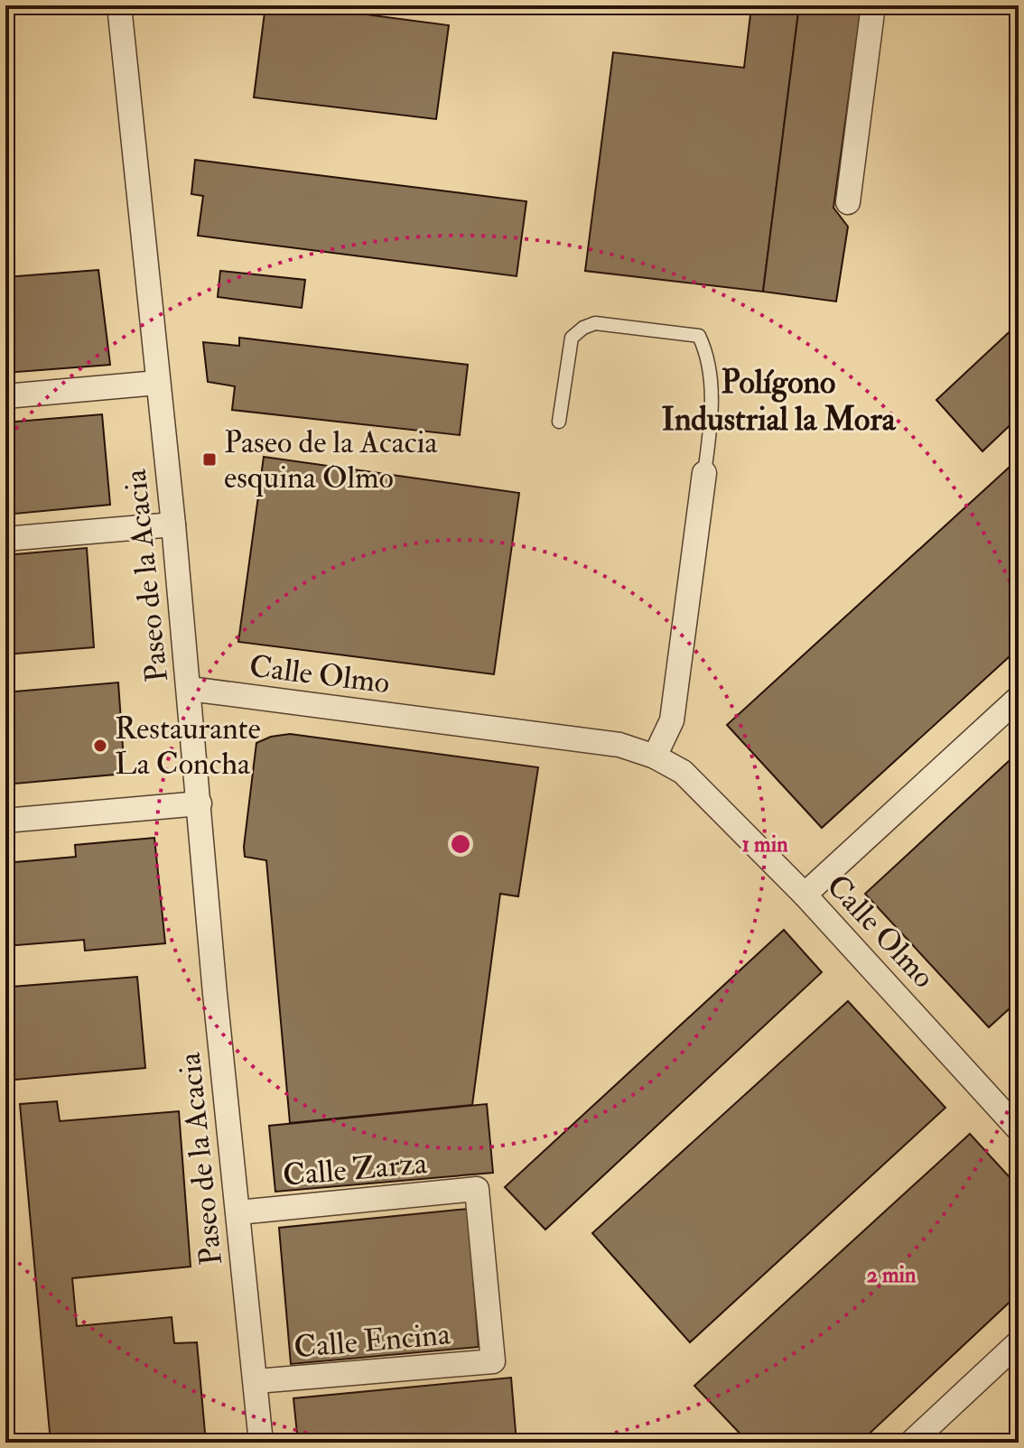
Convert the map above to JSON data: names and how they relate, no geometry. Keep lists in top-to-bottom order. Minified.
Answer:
{"streets":{"street":["Paseo de la Acacia","Calle Olmo","Calle Zarza","Calle Encina"]},"crossings":[["Paseo de la Acacia","Calle Olmo"],["Paseo de la Acacia","Calle Zarza"],["Paseo de la Acacia","Calle Encina"],["Calle Zarza","Calle Encina"]],"districts":["Polígono Industrial la Mora"],"places":{"transit":["Paseo de la Acacia esquina Olmo"],"other":["Restaurante La Concha"]},"rings":["1 min","2 min"]}
